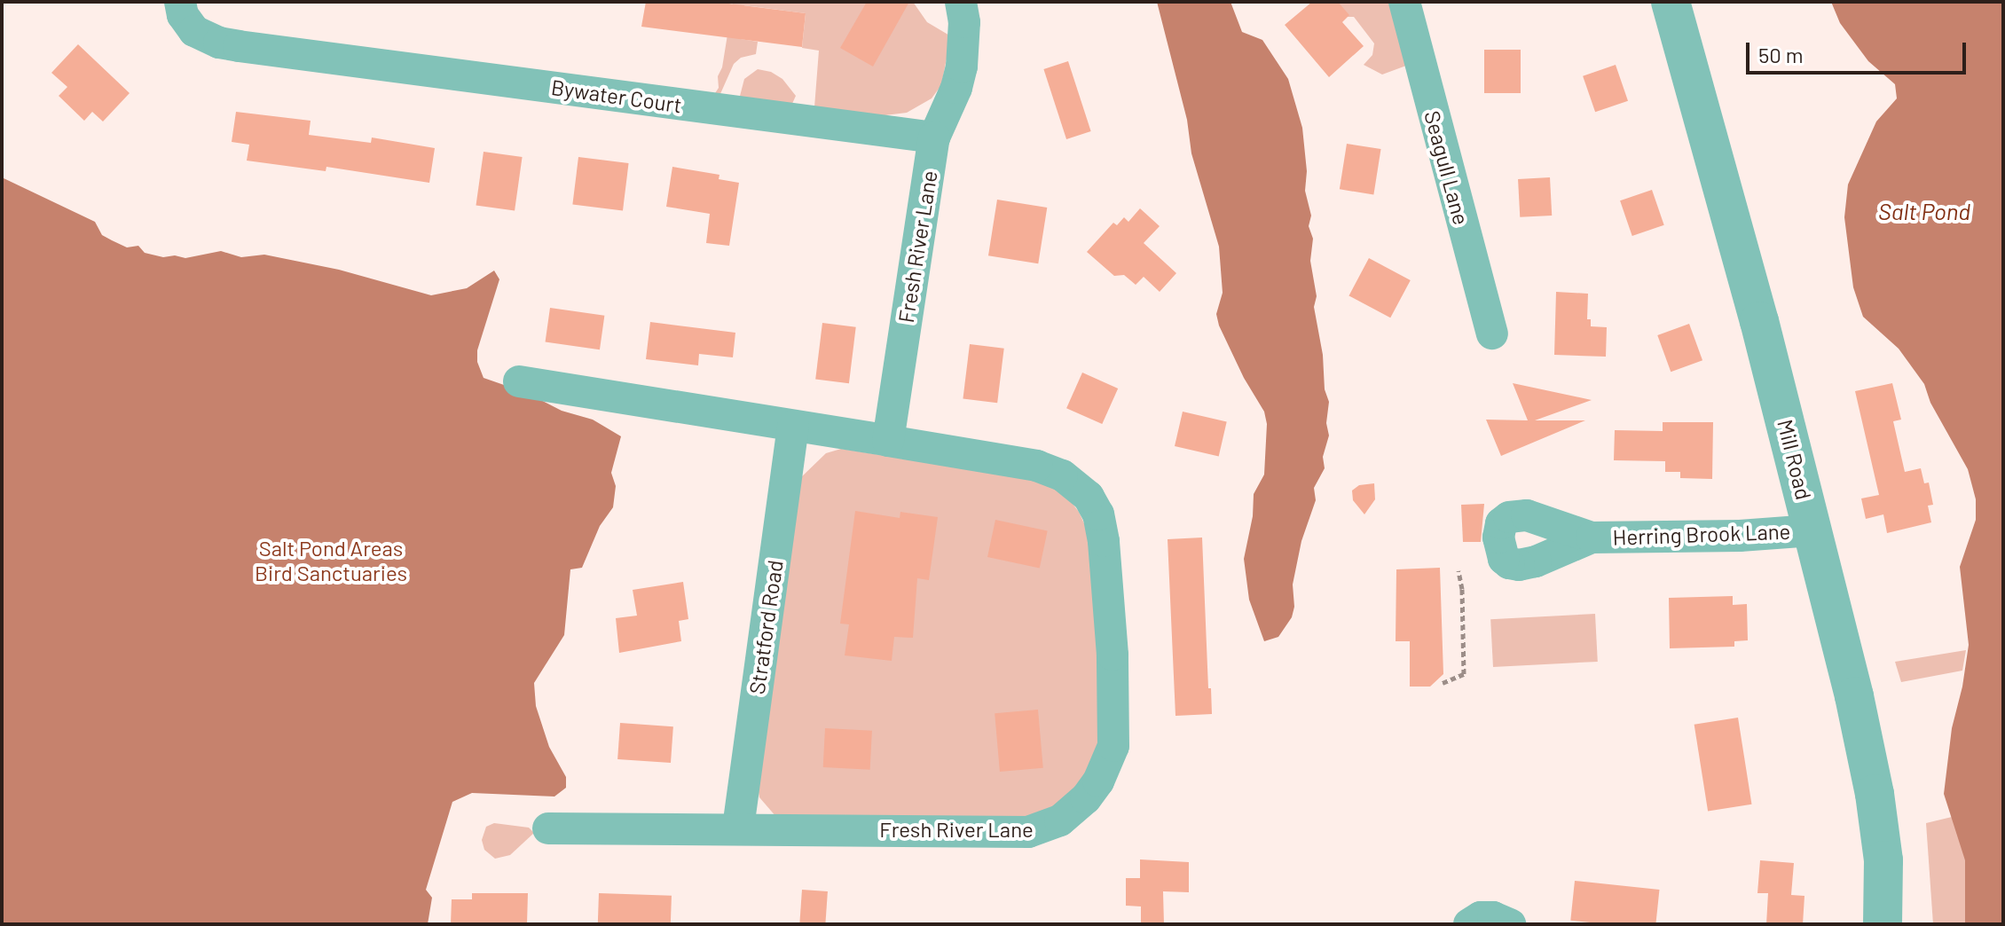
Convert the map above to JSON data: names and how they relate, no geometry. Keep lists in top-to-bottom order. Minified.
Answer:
{"streets":{"street":["Bywater Court","Seagull Lane","Fresh River Lane","Mill Road","Herring Brook Lane","Stratford Road"]},"crossings":[["Bywater Court","Fresh River Lane"],["Fresh River Lane","Stratford Road"],["Mill Road","Herring Brook Lane"]],"water":["Salt Pond"],"parks":["Salt Pond Areas Bird Sanctuaries"],"scale_bar":"50 m"}
